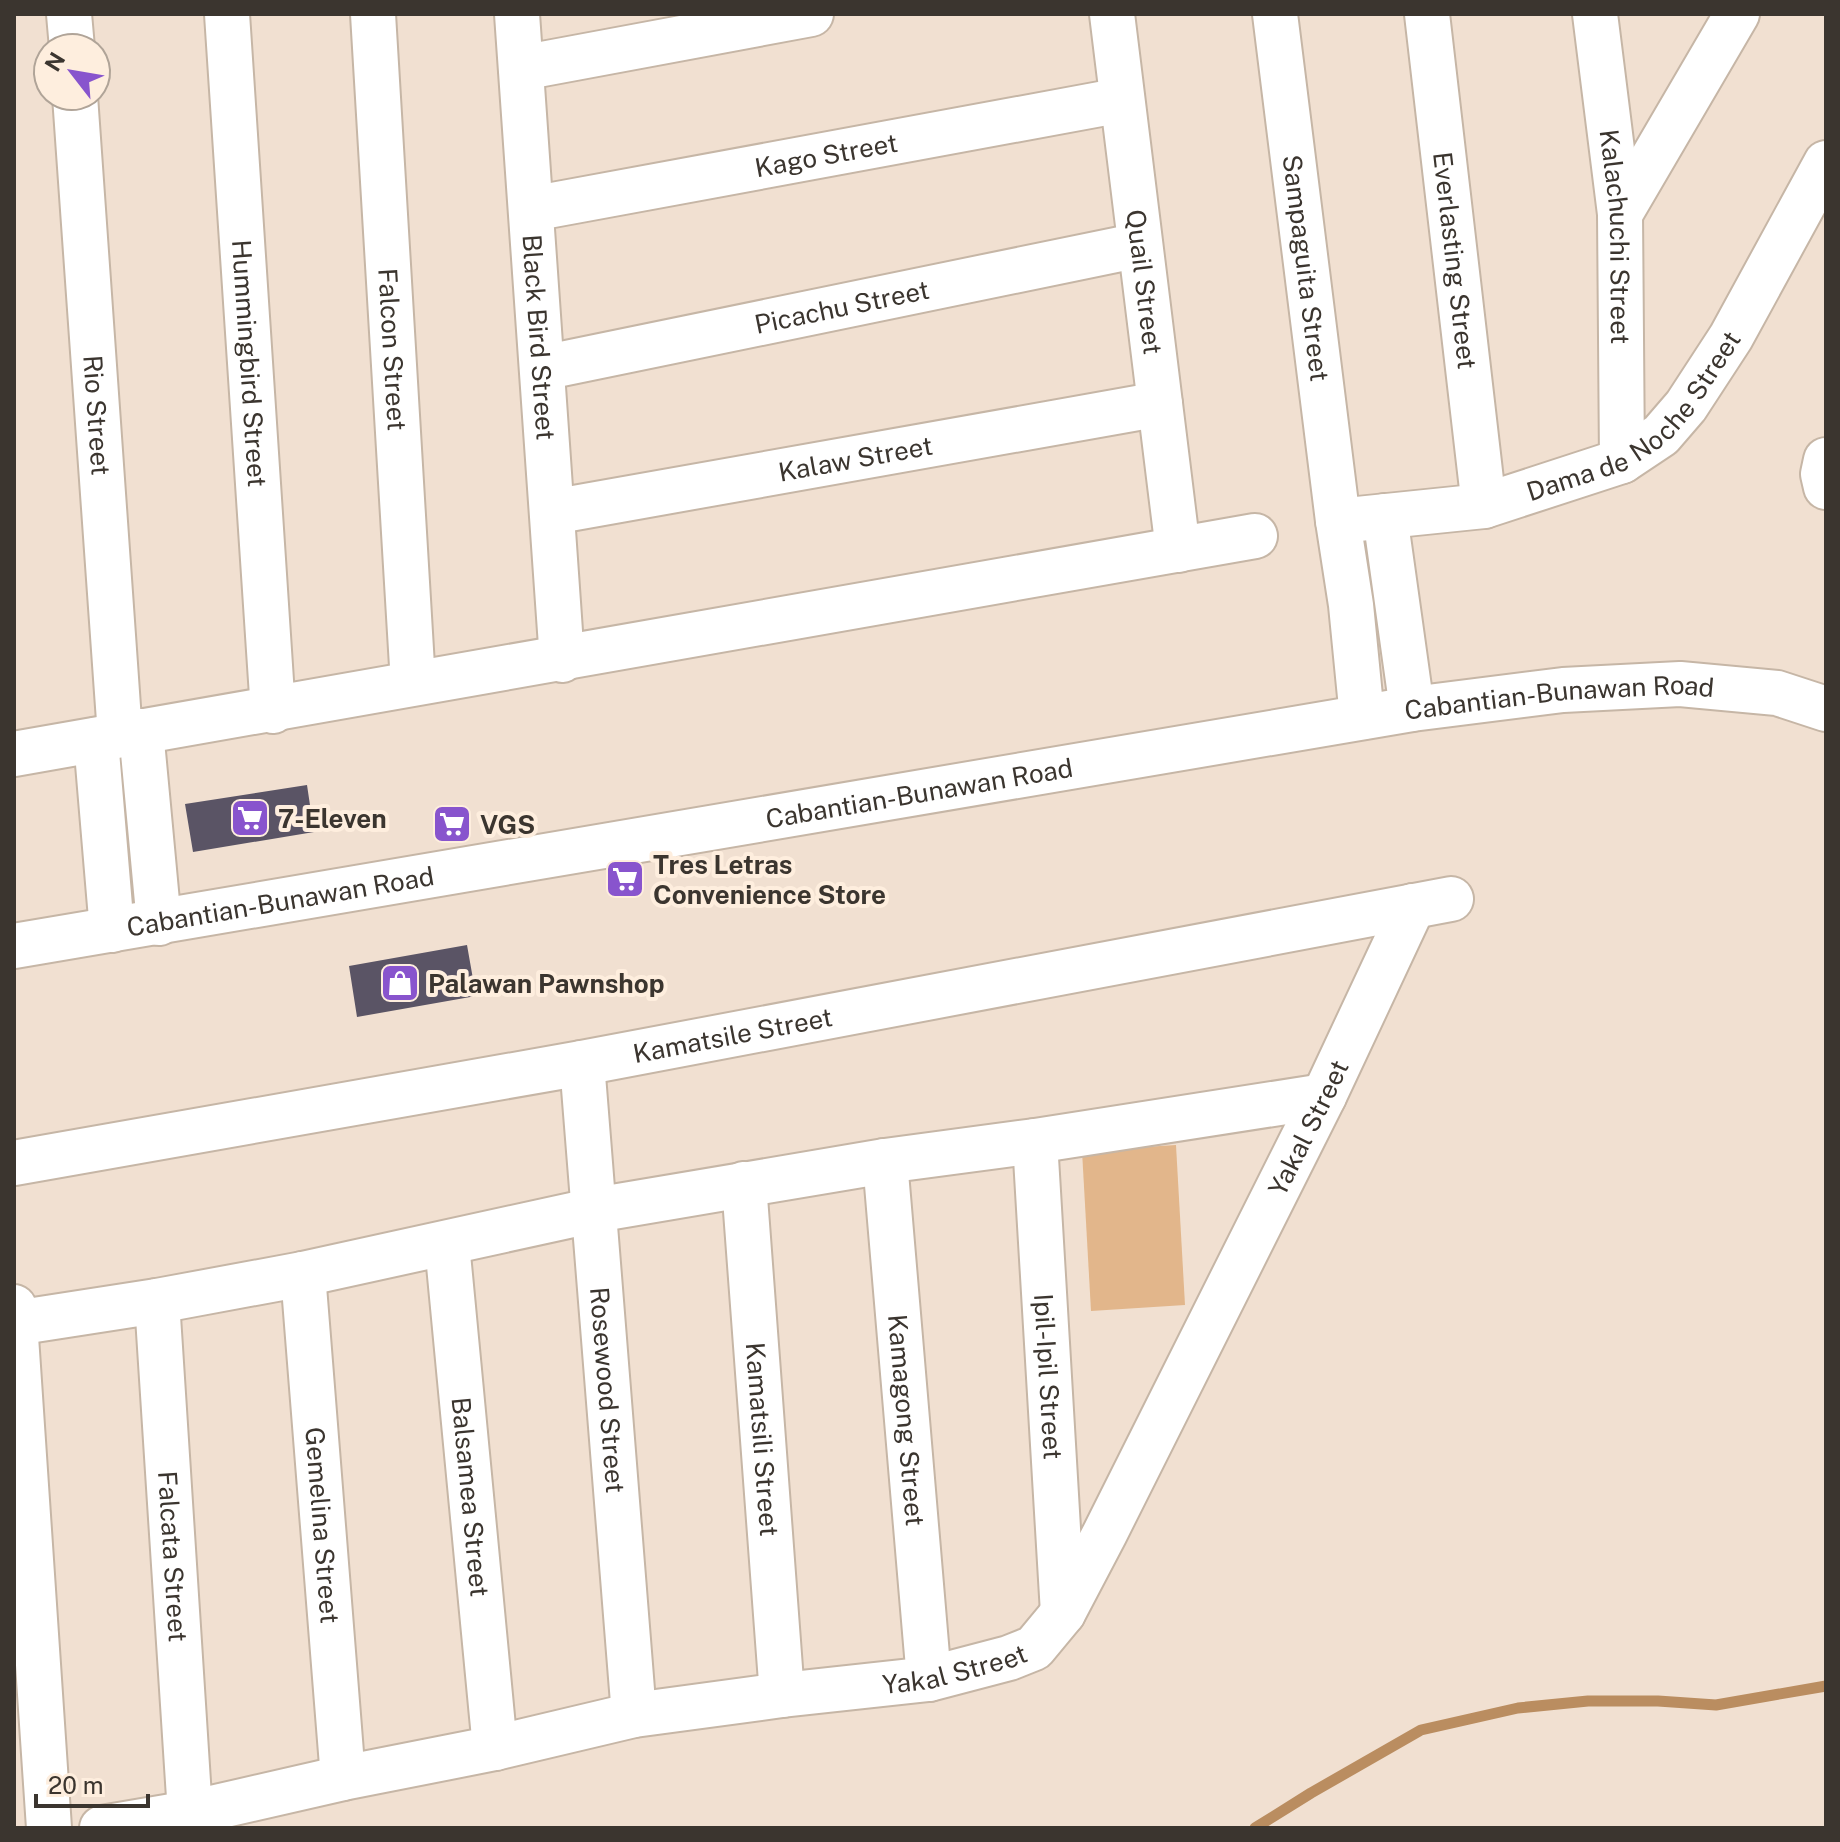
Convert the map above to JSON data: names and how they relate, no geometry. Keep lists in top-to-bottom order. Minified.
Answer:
{"streets":{"street":["Kago Street","Kalachuchi Street","Everlasting Street","Sampaguita Street","Quail Street","Picachu Street","Black Bird Street","Falcon Street","Hummingbird Street","Dama de Noche Street","Rio Street","Kalaw Street","Cabantian-Bunawan Road","Kamatsile Street","Yakal Street","Ipil-Ipil Street","Rosewood Street","Kamagong Street","Kamatsili Street","Balsamea Street","Gemelina Street","Falcata Street"]},"crossings":[["Kago Street","Quail Street"],["Kago Street","Black Bird Street"],["Kalachuchi Street","Dama de Noche Street"],["Everlasting Street","Dama de Noche Street"],["Sampaguita Street","Dama de Noche Street"],["Sampaguita Street","Cabantian-Bunawan Road"],["Quail Street","Picachu Street"],["Quail Street","Kalaw Street"],["Picachu Street","Black Bird Street"],["Black Bird Street","Kalaw Street"],["Kamatsile Street","Yakal Street"],["Kamatsile Street","Rosewood Street"],["Yakal Street","Ipil-Ipil Street"],["Yakal Street","Rosewood Street"],["Yakal Street","Kamagong Street"],["Yakal Street","Kamatsili Street"],["Yakal Street","Balsamea Street"],["Yakal Street","Gemelina Street"],["Yakal Street","Falcata Street"]],"places":{"supermarket":["7-Eleven","VGS","Tres Letras Convenience Store"],"shop":["Palawan Pawnshop"]},"scale_bar":"20 m","north":"top left"}
